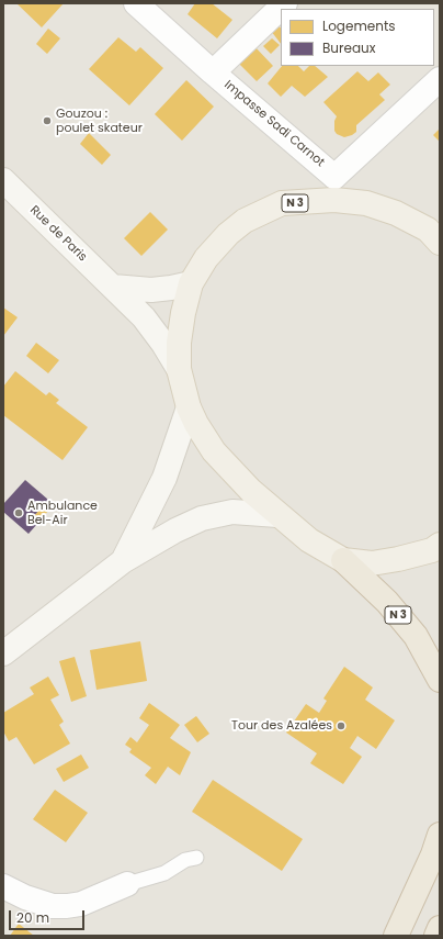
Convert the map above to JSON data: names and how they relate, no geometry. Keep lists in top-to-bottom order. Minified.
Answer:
{"streets":{"highway":["N 3"],"main road":["Rue de Paris"],"street":["Impasse Sadi Carnot"]},"crossings":[["N 3","Rue de Paris"]],"places":["Gouzou : poulet skateur","Ambulance Bel-Air","Tour des Azalées"],"legend":["Logements","Bureaux"],"scale_bar":"20 m"}
